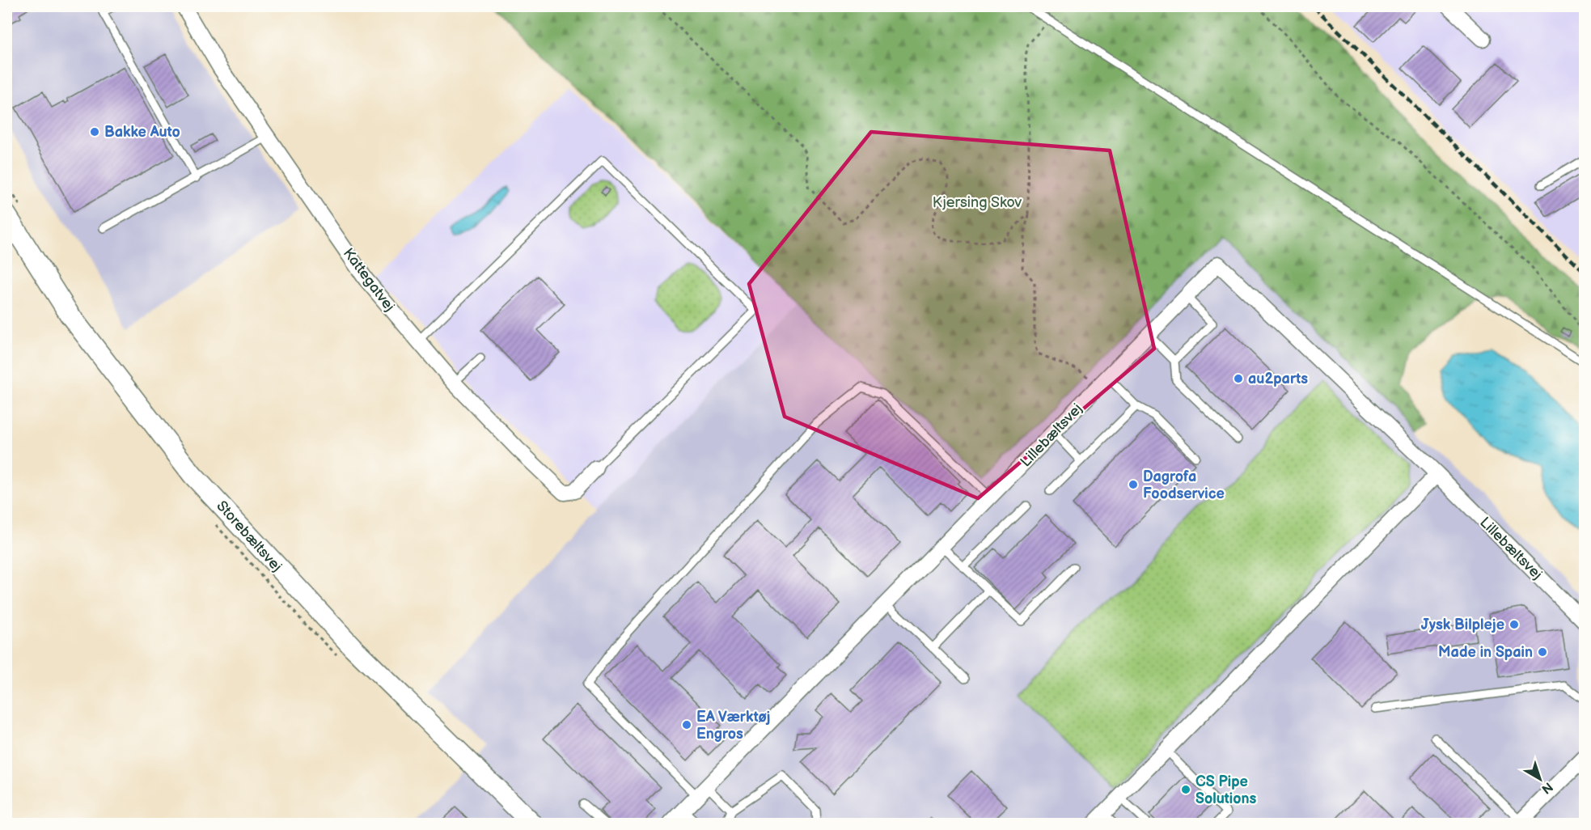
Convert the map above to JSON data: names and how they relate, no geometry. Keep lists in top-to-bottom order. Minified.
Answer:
{"streets":{"street":["Kattegatvej","Lillebæltsvej","Storebæltsvej"]},"parks":["Kjersing Skov"],"places":["Bakke Auto","au2parts","Dagrofa Foodservice","Jysk Bilpleje","Made in Spain","EA Værktøj Engros","CS Pipe Solutions"],"north":"bottom right"}
